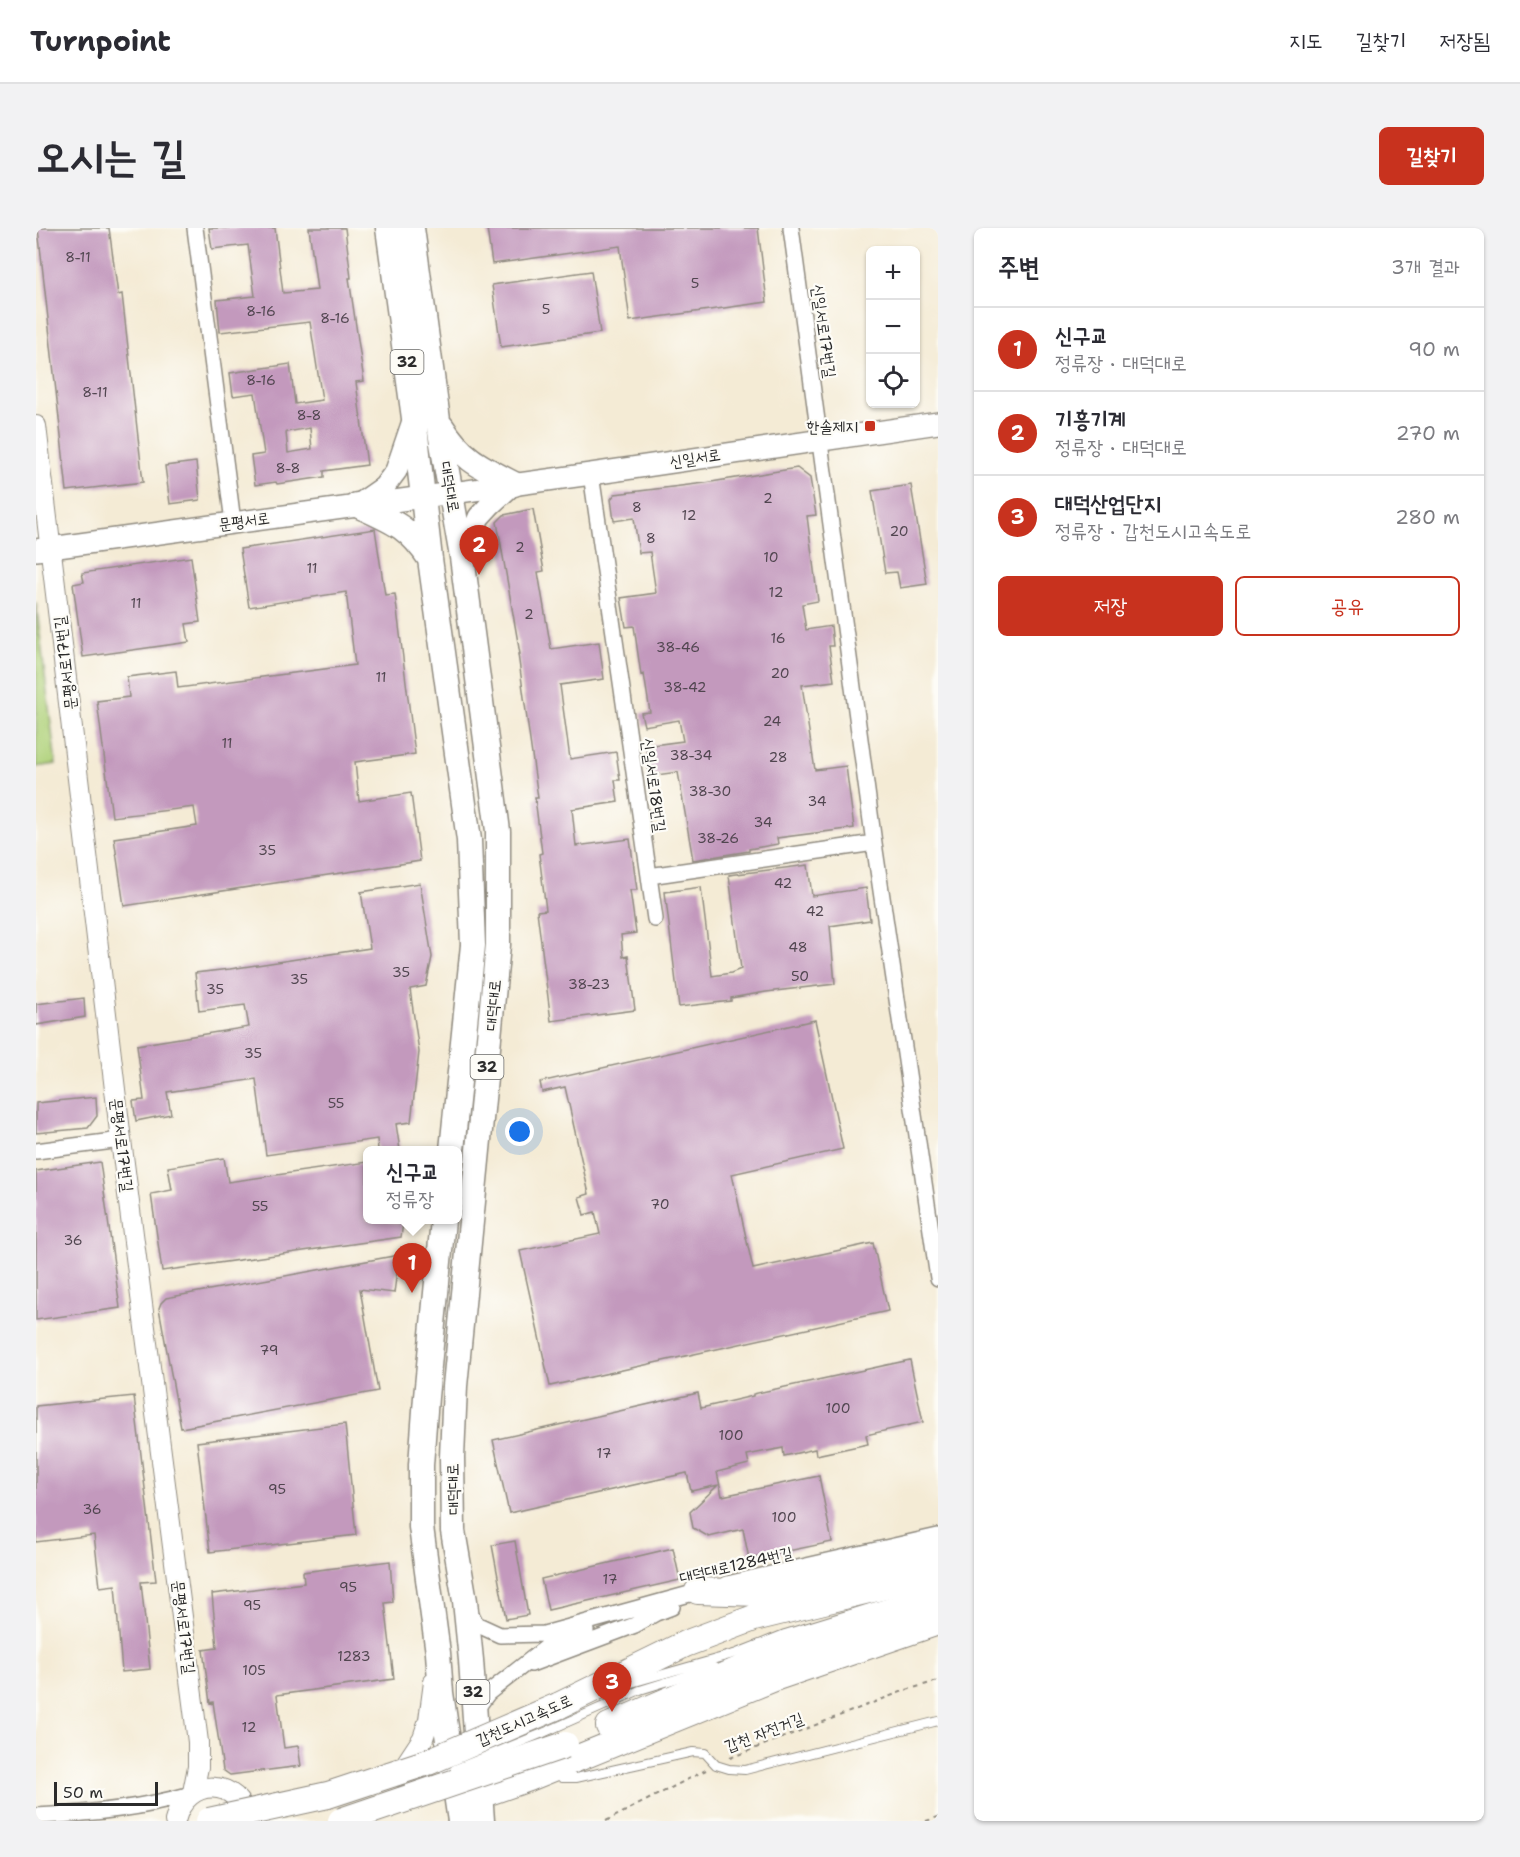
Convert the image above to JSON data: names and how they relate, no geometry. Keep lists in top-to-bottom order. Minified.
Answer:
{"streets":{"highway":["갑천도시고속도로"],"main road":["32","신일서로","대덕대로","문평서로"],"street":["신일서로17번길","문평서로17번길","신일서로18번길","대덕대로1284번길"],"path":["갑천 자전거길"]},"crossings":[["신일서로17번길","신일서로"],["신일서로","대덕대로"],["신일서로","문평서로"],["신일서로","신일서로18번길"],["대덕대로","문평서로"],["대덕대로","대덕대로1284번길"],["문평서로","문평서로17번길"]],"places":{"transit":["한솔제지"]},"house_numbers":["8-11","5","5","8-16","8-16","8-16","8-11","8-8","8-8","2","8","12","20","8","2","10","11","12","11","2","16","38-46","20","11","38-42","24","11","38-34","28","38-30","34","34","38-26","35","42","42","48","35","50","35","38-23","35","35","55","70","55","36","79","100","100","17","95","36","100","17","95","95","1283","105","12"],"scale_bar":"50 m","page":{"header":"Turnpoint","nav":["지도","길찾기","저장됨"],"buttons":["길찾기",["저장","공유"]],"title":"오시는 길","heading":["주변","3개 결과"],"map_buttons":["+","−"],"list":[{"mark":"1","name":"신구교","note":"정류장 · 대덕대로","value":"90 m"},{"mark":"2","name":"기흥기계","note":"정류장 · 대덕대로","value":"270 m"},{"mark":"3","name":"대덕산업단지","note":"정류장 · 갑천도시고속도로","value":"280 m"}],"pins":["2","1","3"],"popup":["신구교","정류장"],"scale":"50 m"}}
